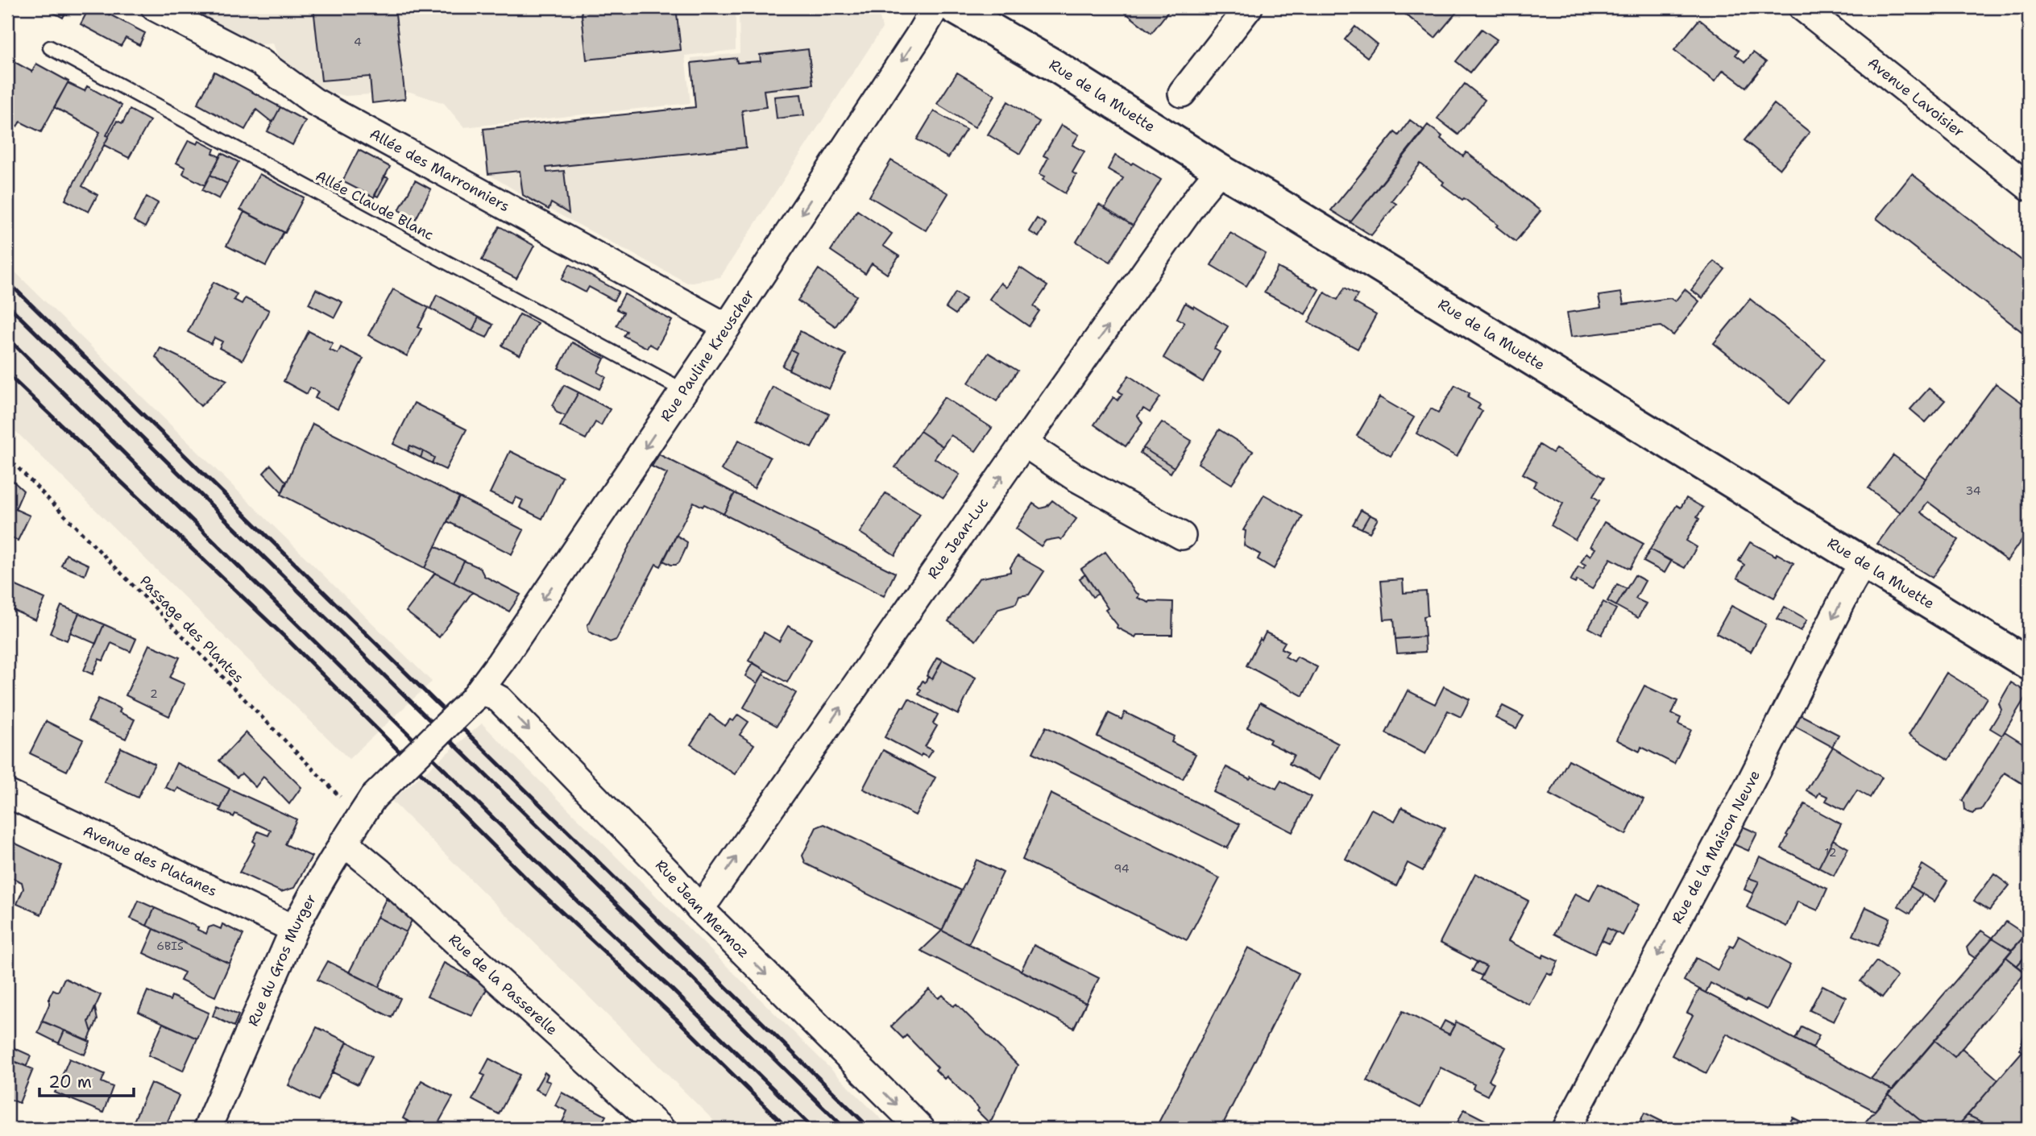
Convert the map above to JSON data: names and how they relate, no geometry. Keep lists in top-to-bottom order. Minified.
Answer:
{"streets":{"street":["Rue de la Muette","Avenue Lavoisier","Allée des Marronniers","Rue Pauline Kreuscher","Rue Jean-Luc","Rue de la Maison Neuve","Avenue des Platanes","Rue Jean Mermoz","Rue du Gros Murger","Rue de la Passerelle"],"lane":["Allée Claude Blanc"],"path":["Passage des Plantes"]},"crossings":[["Rue de la Muette","Rue Jean-Luc"],["Rue de la Muette","Rue de la Maison Neuve"],["Allée des Marronniers","Rue Pauline Kreuscher"],["Allée Claude Blanc","Rue Pauline Kreuscher"],["Rue Pauline Kreuscher","Passage des Plantes"],["Rue Pauline Kreuscher","Rue Jean Mermoz"],["Rue Pauline Kreuscher","Rue du Gros Murger"],["Rue Jean-Luc","Rue Jean Mermoz"],["Passage des Plantes","Rue du Gros Murger"],["Avenue des Platanes","Rue du Gros Murger"],["Rue du Gros Murger","Rue de la Passerelle"]],"one_way":["Rue Pauline Kreuscher","Rue Jean-Luc","Rue de la Maison Neuve","Rue Jean Mermoz"],"house_numbers":["4","34","2","12","94","6BIS"],"scale_bar":"20 m"}
